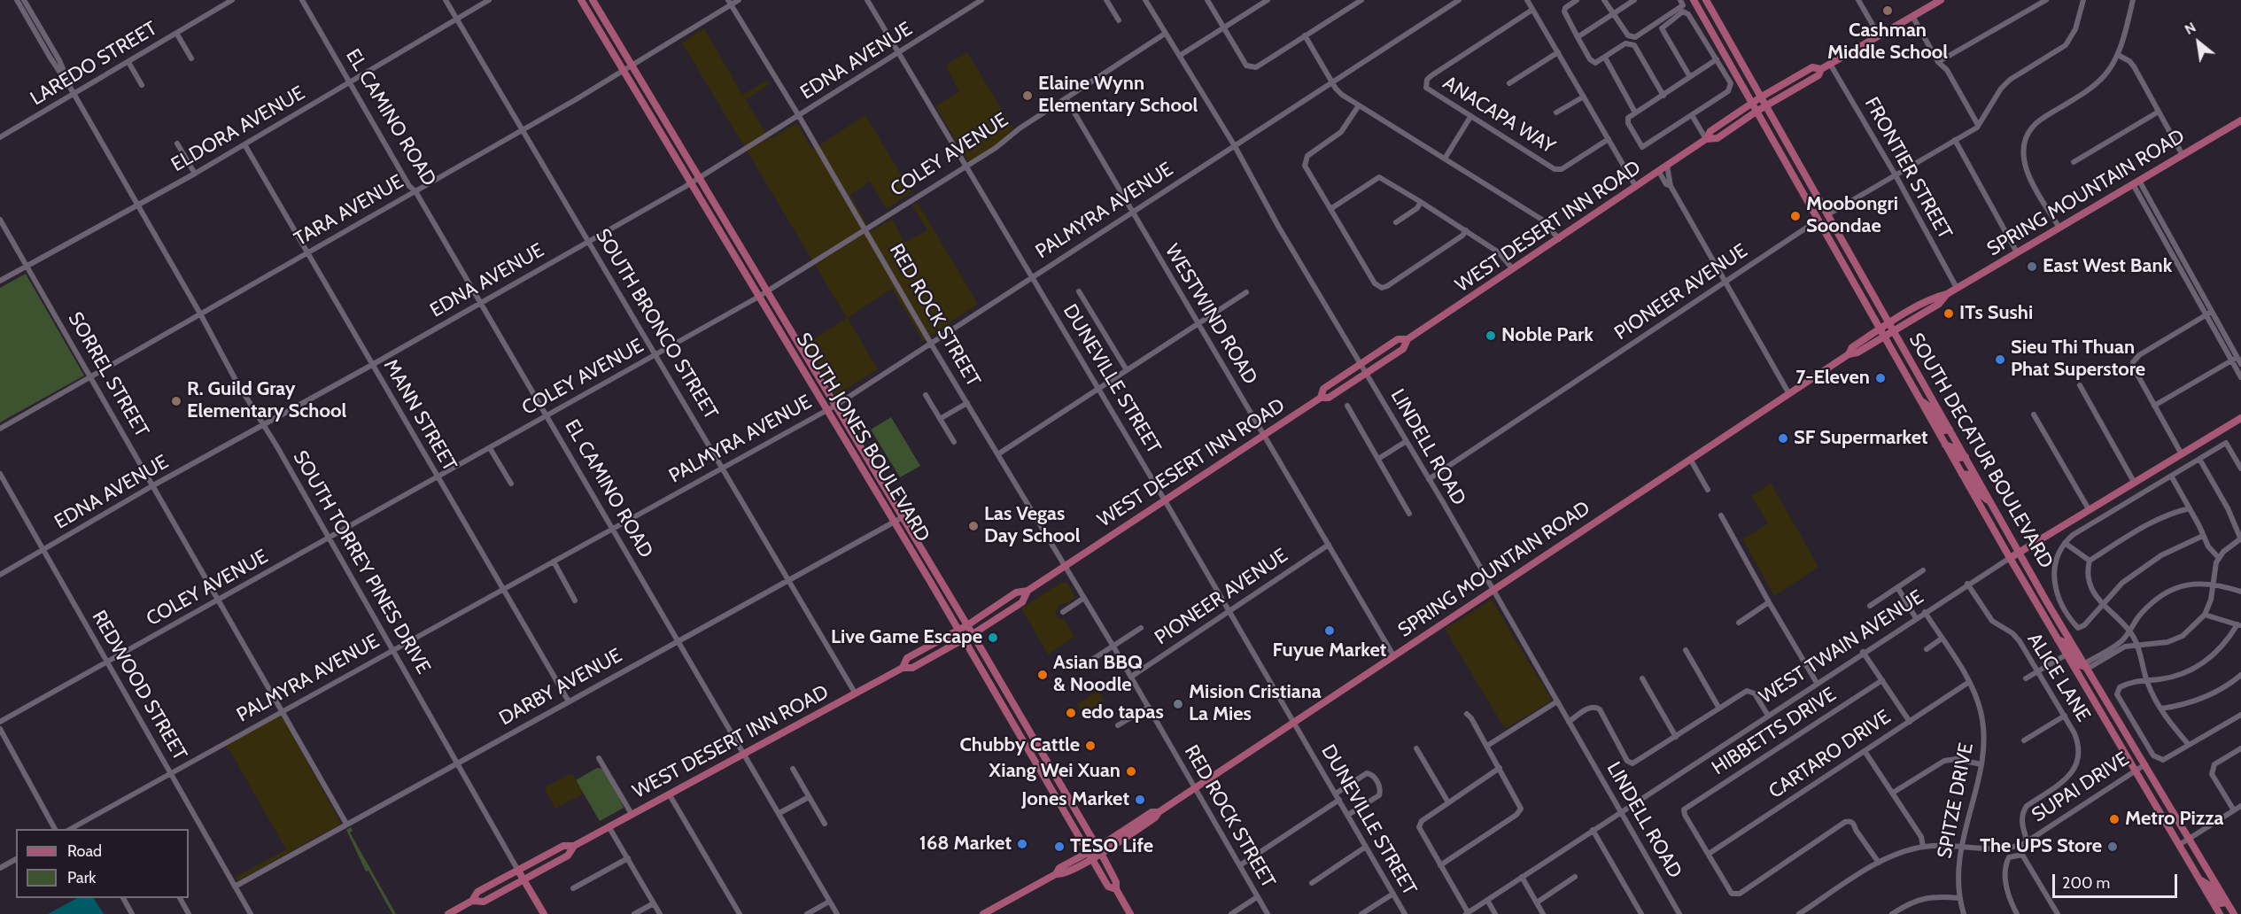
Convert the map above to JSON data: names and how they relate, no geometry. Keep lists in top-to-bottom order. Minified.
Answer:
{"streets":{"main road":["SPRING MOUNTAIN ROAD","WEST DESERT INN ROAD","SOUTH JONES BOULEVARD","SOUTH DECATUR BOULEVARD","SOUTH TORREY PINES DRIVE","WEST TWAIN AVENUE"],"street":["EDNA AVENUE","LAREDO STREET","ANACAPA WAY","EL CAMINO ROAD","ELDORA AVENUE","COLEY AVENUE","FRONTIER STREET","TARA AVENUE","PALMYRA AVENUE","PIONEER AVENUE","WESTWIND ROAD","RED ROCK STREET","SOUTH BRONCO STREET","SORREL STREET","DUNEVILLE STREET","MANN STREET","LINDELL ROAD","ALICE LANE","REDWOOD STREET","DARBY AVENUE","HIBBETTS DRIVE","CARTARO DRIVE","SUPAI DRIVE","SPITZE DRIVE"]},"crossings":[["EDNA AVENUE","EL CAMINO ROAD"],["EDNA AVENUE","RED ROCK STREET"],["EDNA AVENUE","SOUTH BRONCO STREET"],["EDNA AVENUE","SORREL STREET"],["EDNA AVENUE","DUNEVILLE STREET"],["EDNA AVENUE","MANN STREET"],["EDNA AVENUE","SOUTH JONES BOULEVARD"],["EDNA AVENUE","SOUTH TORREY PINES DRIVE"],["EDNA AVENUE","REDWOOD STREET"],["LAREDO STREET","SOUTH TORREY PINES DRIVE"],["EL CAMINO ROAD","ELDORA AVENUE"],["EL CAMINO ROAD","COLEY AVENUE"],["EL CAMINO ROAD","TARA AVENUE"],["EL CAMINO ROAD","PALMYRA AVENUE"],["EL CAMINO ROAD","WEST DESERT INN ROAD"],["EL CAMINO ROAD","DARBY AVENUE"],["ELDORA AVENUE","SOUTH BRONCO STREET"],["ELDORA AVENUE","SORREL STREET"],["ELDORA AVENUE","MANN STREET"],["ELDORA AVENUE","SOUTH TORREY PINES DRIVE"],["COLEY AVENUE","WESTWIND ROAD"],["COLEY AVENUE","RED ROCK STREET"],["COLEY AVENUE","SOUTH BRONCO STREET"],["COLEY AVENUE","SORREL STREET"],["COLEY AVENUE","DUNEVILLE STREET"],["COLEY AVENUE","MANN STREET"],["COLEY AVENUE","SOUTH JONES BOULEVARD"],["COLEY AVENUE","LINDELL ROAD"],["COLEY AVENUE","SOUTH TORREY PINES DRIVE"],["COLEY AVENUE","REDWOOD STREET"],["FRONTIER STREET","SPRING MOUNTAIN ROAD"],["FRONTIER STREET","WEST DESERT INN ROAD"],["SPRING MOUNTAIN ROAD","WESTWIND ROAD"],["SPRING MOUNTAIN ROAD","RED ROCK STREET"],["SPRING MOUNTAIN ROAD","DUNEVILLE STREET"],["SPRING MOUNTAIN ROAD","SOUTH JONES BOULEVARD"],["SPRING MOUNTAIN ROAD","LINDELL ROAD"],["SPRING MOUNTAIN ROAD","SOUTH DECATUR BOULEVARD"],["TARA AVENUE","RED ROCK STREET"],["TARA AVENUE","SOUTH BRONCO STREET"],["TARA AVENUE","SORREL STREET"],["TARA AVENUE","MANN STREET"],["TARA AVENUE","SOUTH JONES BOULEVARD"],["TARA AVENUE","SOUTH TORREY PINES DRIVE"],["PALMYRA AVENUE","WESTWIND ROAD"],["PALMYRA AVENUE","RED ROCK STREET"],["PALMYRA AVENUE","SOUTH BRONCO STREET"],["PALMYRA AVENUE","SORREL STREET"],["PALMYRA AVENUE","DUNEVILLE STREET"],["PALMYRA AVENUE","MANN STREET"],["PALMYRA AVENUE","SOUTH JONES BOULEVARD"],["PALMYRA AVENUE","LINDELL ROAD"],["PALMYRA AVENUE","SOUTH TORREY PINES DRIVE"],["PALMYRA AVENUE","REDWOOD STREET"],["WEST DESERT INN ROAD","WESTWIND ROAD"],["WEST DESERT INN ROAD","RED ROCK STREET"],["WEST DESERT INN ROAD","SOUTH BRONCO STREET"],["WEST DESERT INN ROAD","DUNEVILLE STREET"],["WEST DESERT INN ROAD","SOUTH JONES BOULEVARD"],["WEST DESERT INN ROAD","LINDELL ROAD"],["WEST DESERT INN ROAD","SOUTH DECATUR BOULEVARD"],["WEST DESERT INN ROAD","SOUTH TORREY PINES DRIVE"],["PIONEER AVENUE","WESTWIND ROAD"],["PIONEER AVENUE","RED ROCK STREET"],["PIONEER AVENUE","DUNEVILLE STREET"],["PIONEER AVENUE","LINDELL ROAD"],["PIONEER AVENUE","SOUTH DECATUR BOULEVARD"],["SOUTH BRONCO STREET","DARBY AVENUE"],["SORREL STREET","DARBY AVENUE"],["MANN STREET","DARBY AVENUE"],["SOUTH JONES BOULEVARD","DARBY AVENUE"],["LINDELL ROAD","WEST TWAIN AVENUE"],["SOUTH DECATUR BOULEVARD","WEST TWAIN AVENUE"],["SOUTH DECATUR BOULEVARD","SUPAI DRIVE"],["SOUTH TORREY PINES DRIVE","DARBY AVENUE"],["WEST TWAIN AVENUE","ALICE LANE"],["WEST TWAIN AVENUE","SPITZE DRIVE"],["ALICE LANE","SUPAI DRIVE"],["REDWOOD STREET","DARBY AVENUE"],["HIBBETTS DRIVE","CARTARO DRIVE"],["CARTARO DRIVE","SPITZE DRIVE"],["SUPAI DRIVE","SPITZE DRIVE"]],"places":["Cashman Middle School","Elaine Wynn Elementary School","Moobongri Soondae","East West Bank","ITs Sushi","Noble Park","Sieu Thi Thuan Phat Superstore","7-Eleven","R. Guild Gray Elementary School","SF Supermarket","Las Vegas Day School","Fuyue Market","Live Game Escape","Asian BBQ & Noodle","Mision Cristiana La Mies","edo tapas","Chubby Cattle","Xiang Wei Xuan","Jones Market","Metro Pizza","168 Market","TESO Life","The UPS Store"],"legend":["Road","Park"],"scale_bar":"200 m","north":"top left"}
